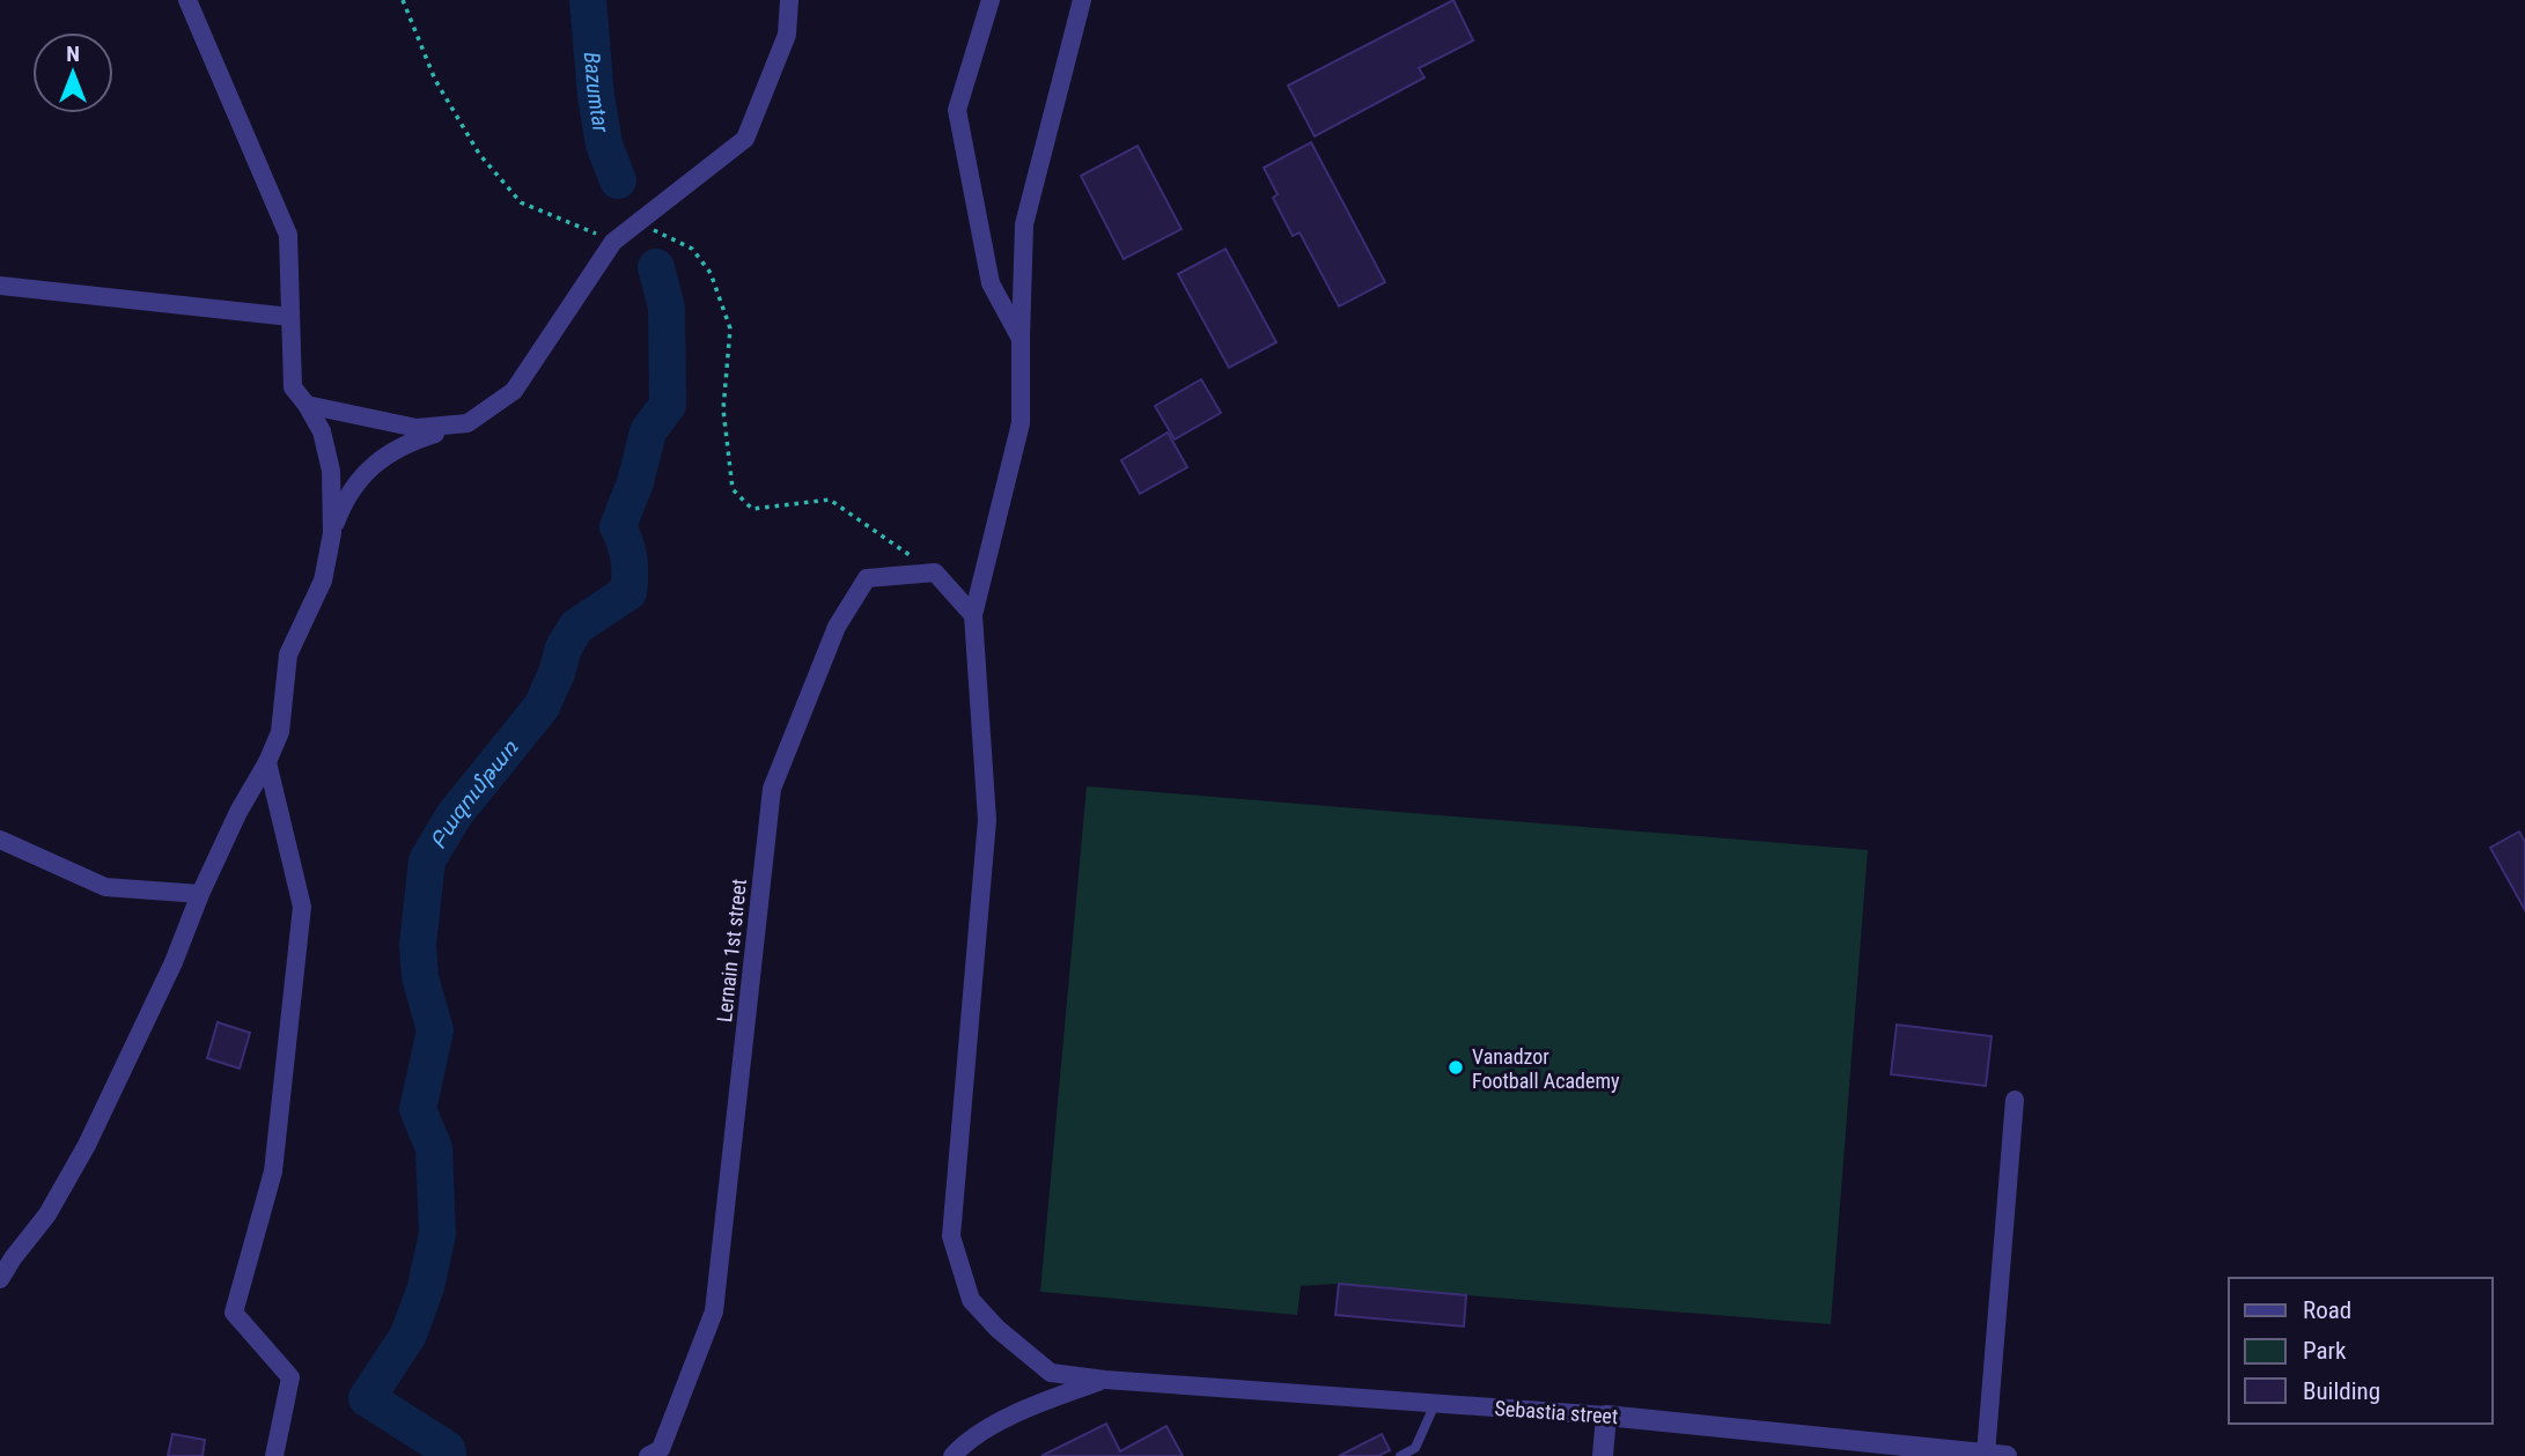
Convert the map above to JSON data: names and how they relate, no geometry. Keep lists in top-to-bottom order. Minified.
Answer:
{"streets":{"street":["Lernain 1st street","Sebastia street"]},"water":["Bazumtar","Բազումթառ"],"places":["Vanadzor Football Academy"],"legend":["Road","Park","Building"],"north":"top"}
